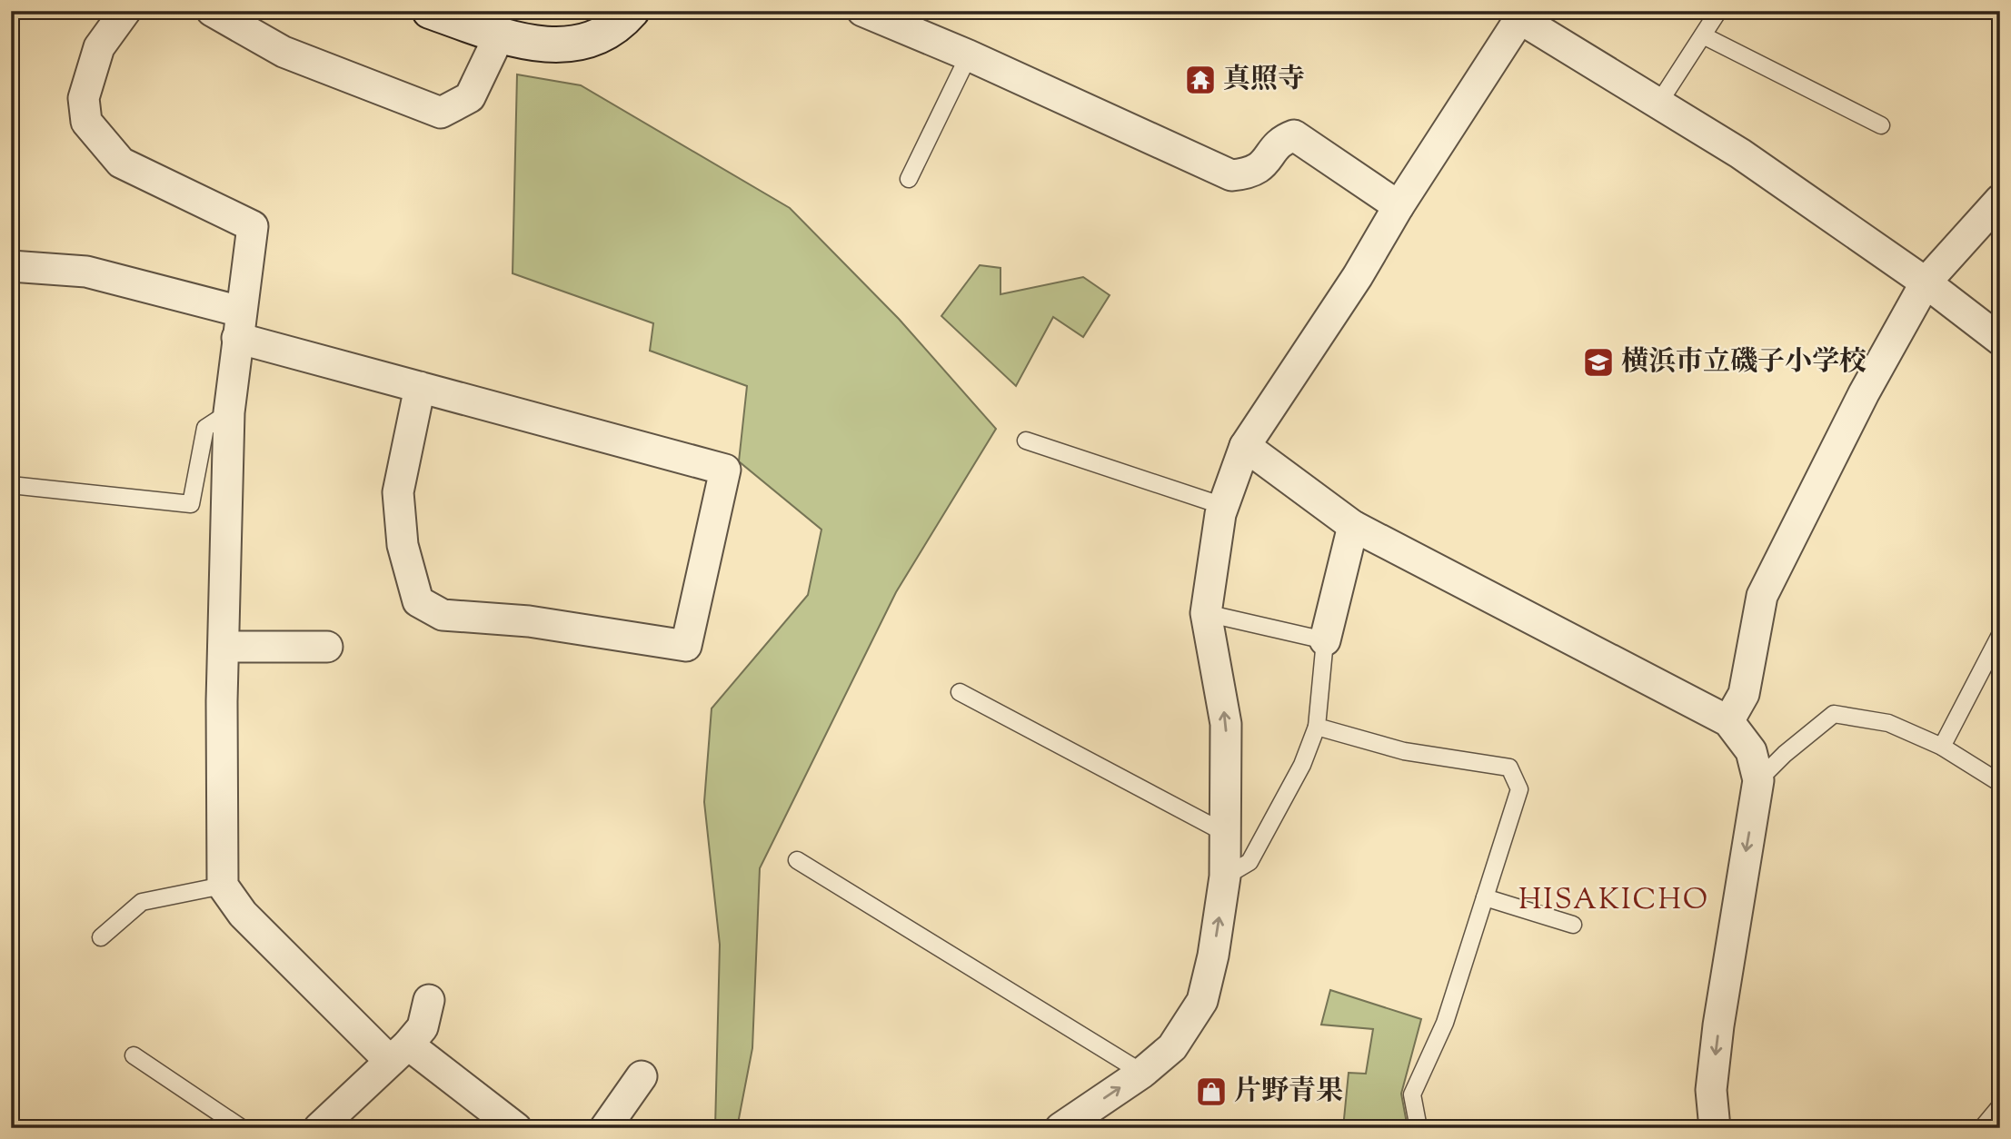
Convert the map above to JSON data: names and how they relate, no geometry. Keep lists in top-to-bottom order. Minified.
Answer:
{"districts":["HISAKICHO"],"places":{"temple":["真照寺"],"school or university":["横浜市立磯子小学校"],"shop":["片野青果"]}}
